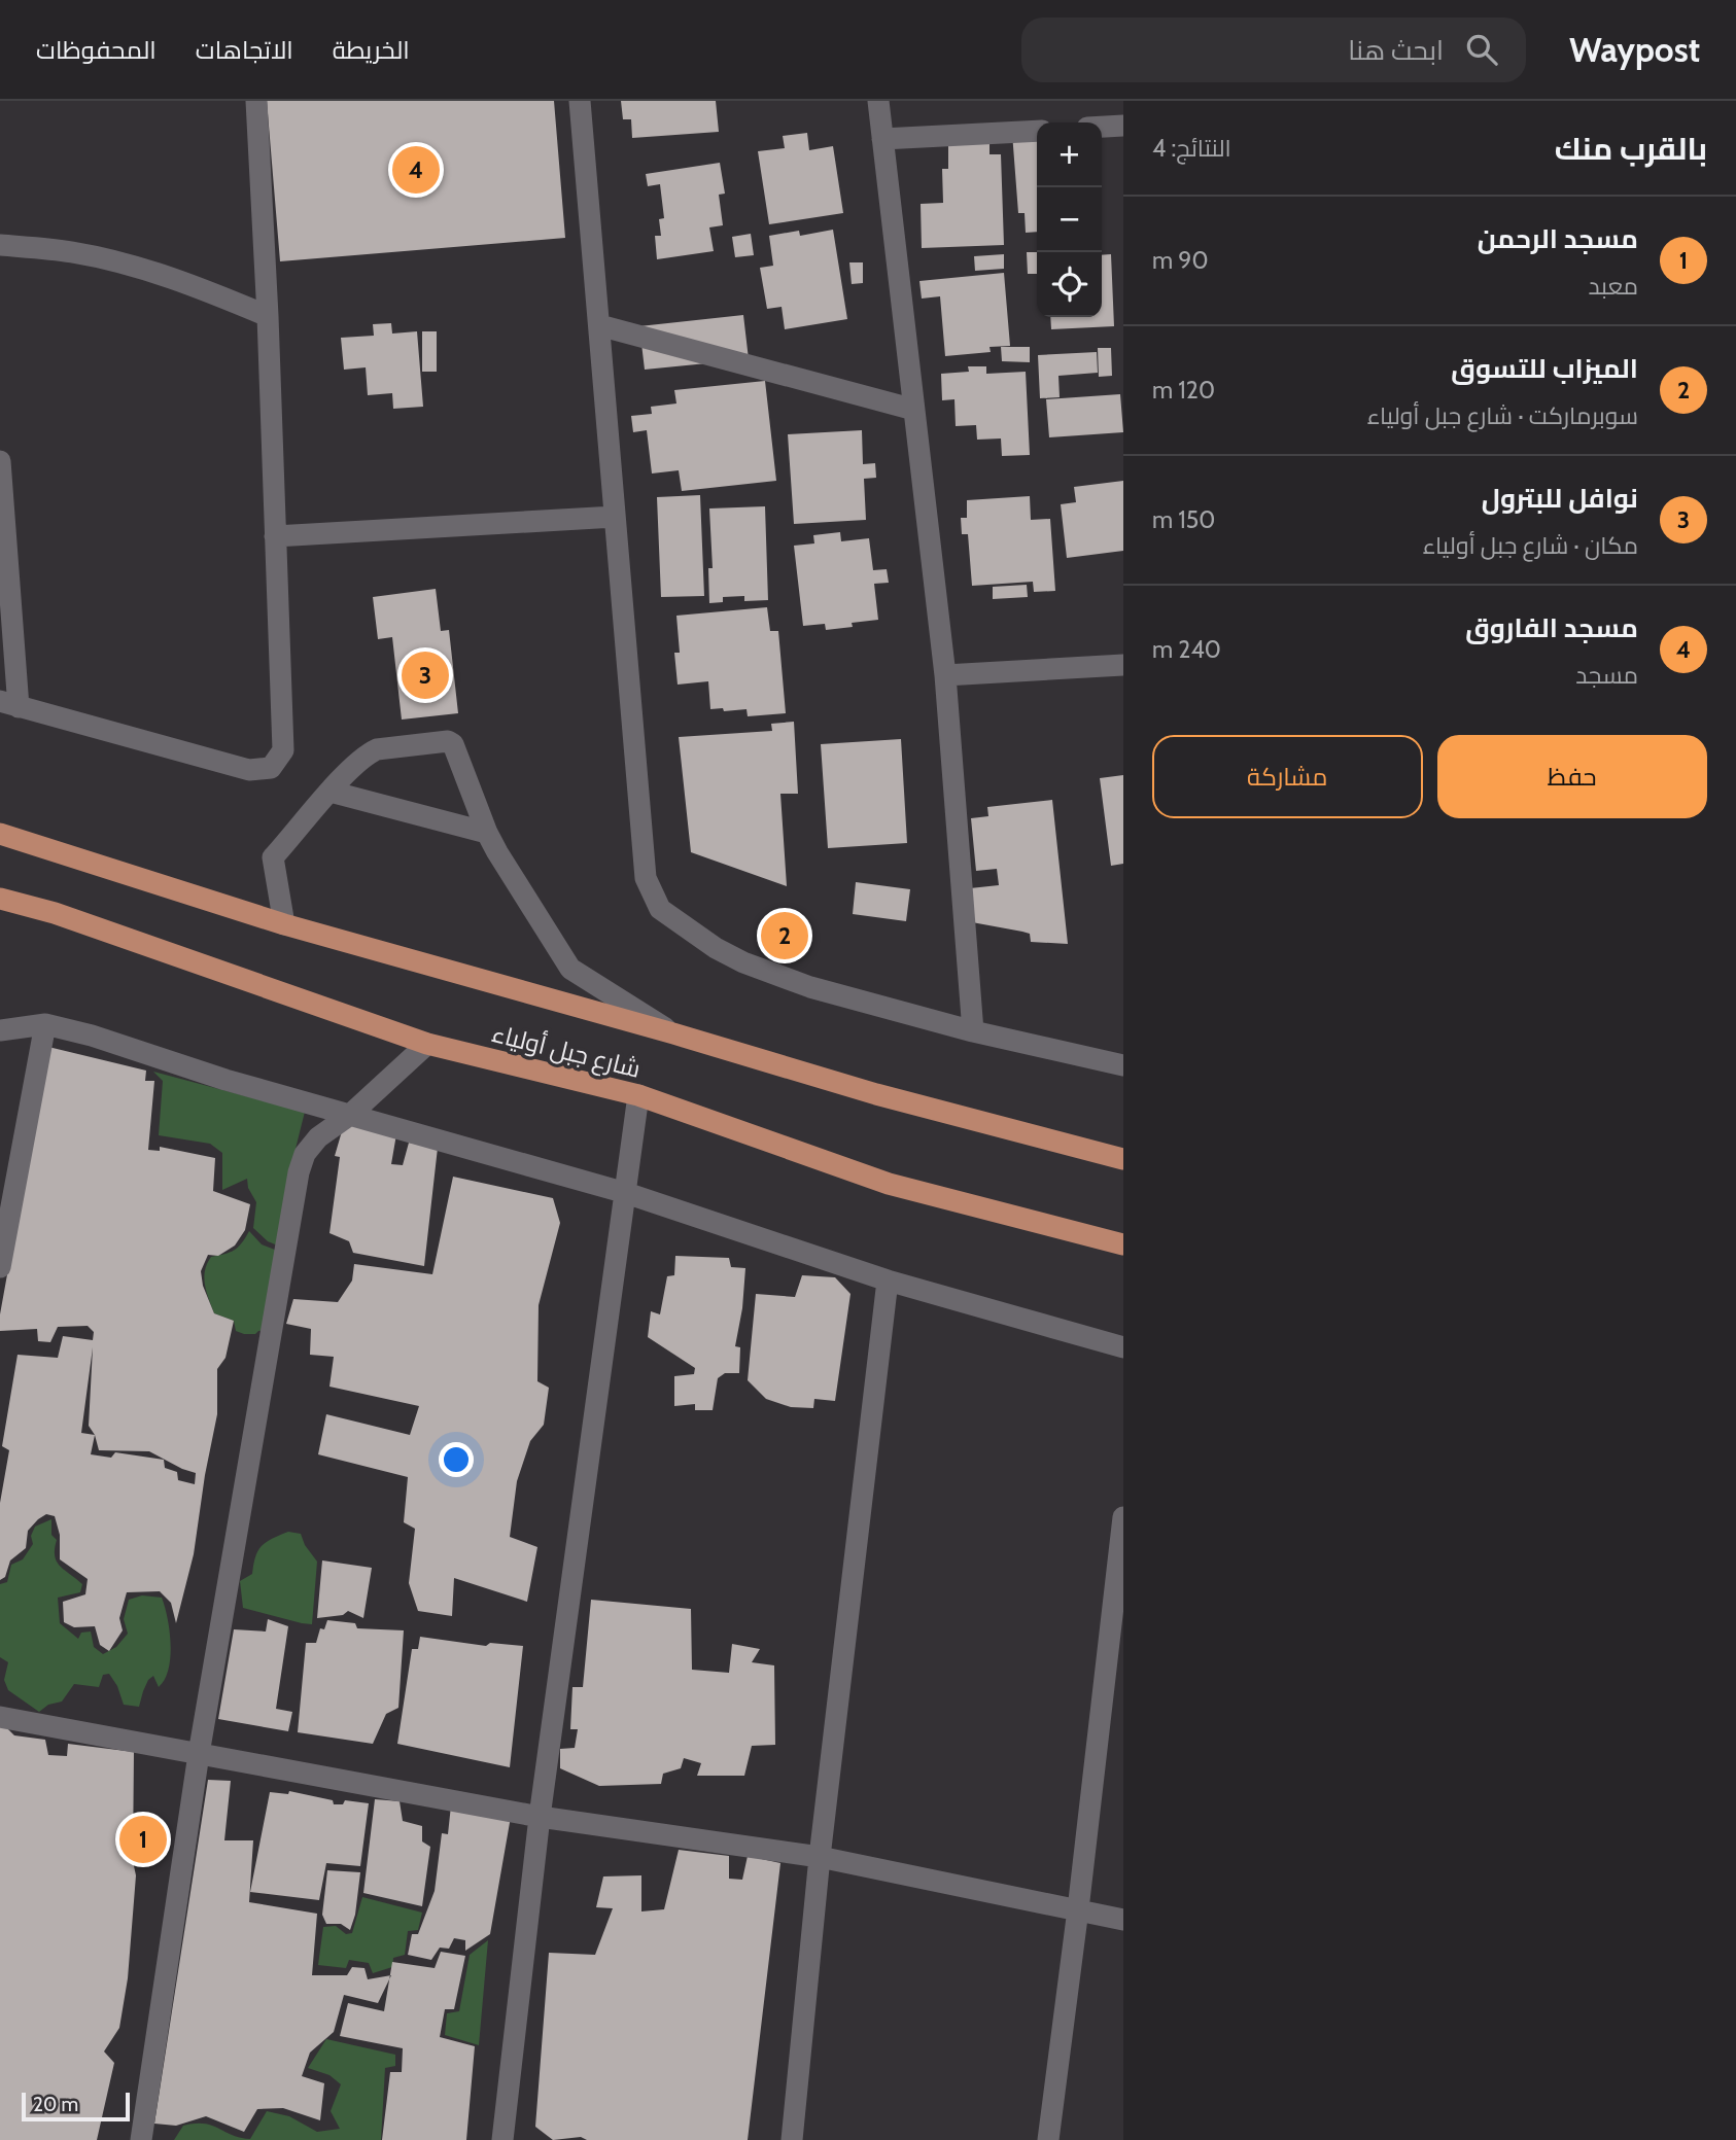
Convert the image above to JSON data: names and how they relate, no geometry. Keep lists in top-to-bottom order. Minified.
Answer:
{"streets":{"main road":["شارع جبل أولياء"]},"scale_bar":"20 m","page":{"header":"Waypost","search":"ابحث هنا","nav":["الخريطة","الاتجاهات","المحفوظات"],"heading":["بالقرب منك","النتائج: 4"],"map_buttons":["+","−"],"pins":["4","3","2","1"],"list":[{"mark":"1","name":"مسجد الرحمن","note":"معبد","value":"90 m"},{"mark":"2","name":"الميزاب للتسوق","note":"سوبرماركت · شارع جبل أولياء","value":"120 m"},{"mark":"3","name":"نوافل للبترول","note":"مكان · شارع جبل أولياء","value":"150 m"},{"mark":"4","name":"مسجد الفاروق","note":"مسجد","value":"240 m"}],"buttons":["حفظ","مشاركة"],"scale":"20 m"}}
